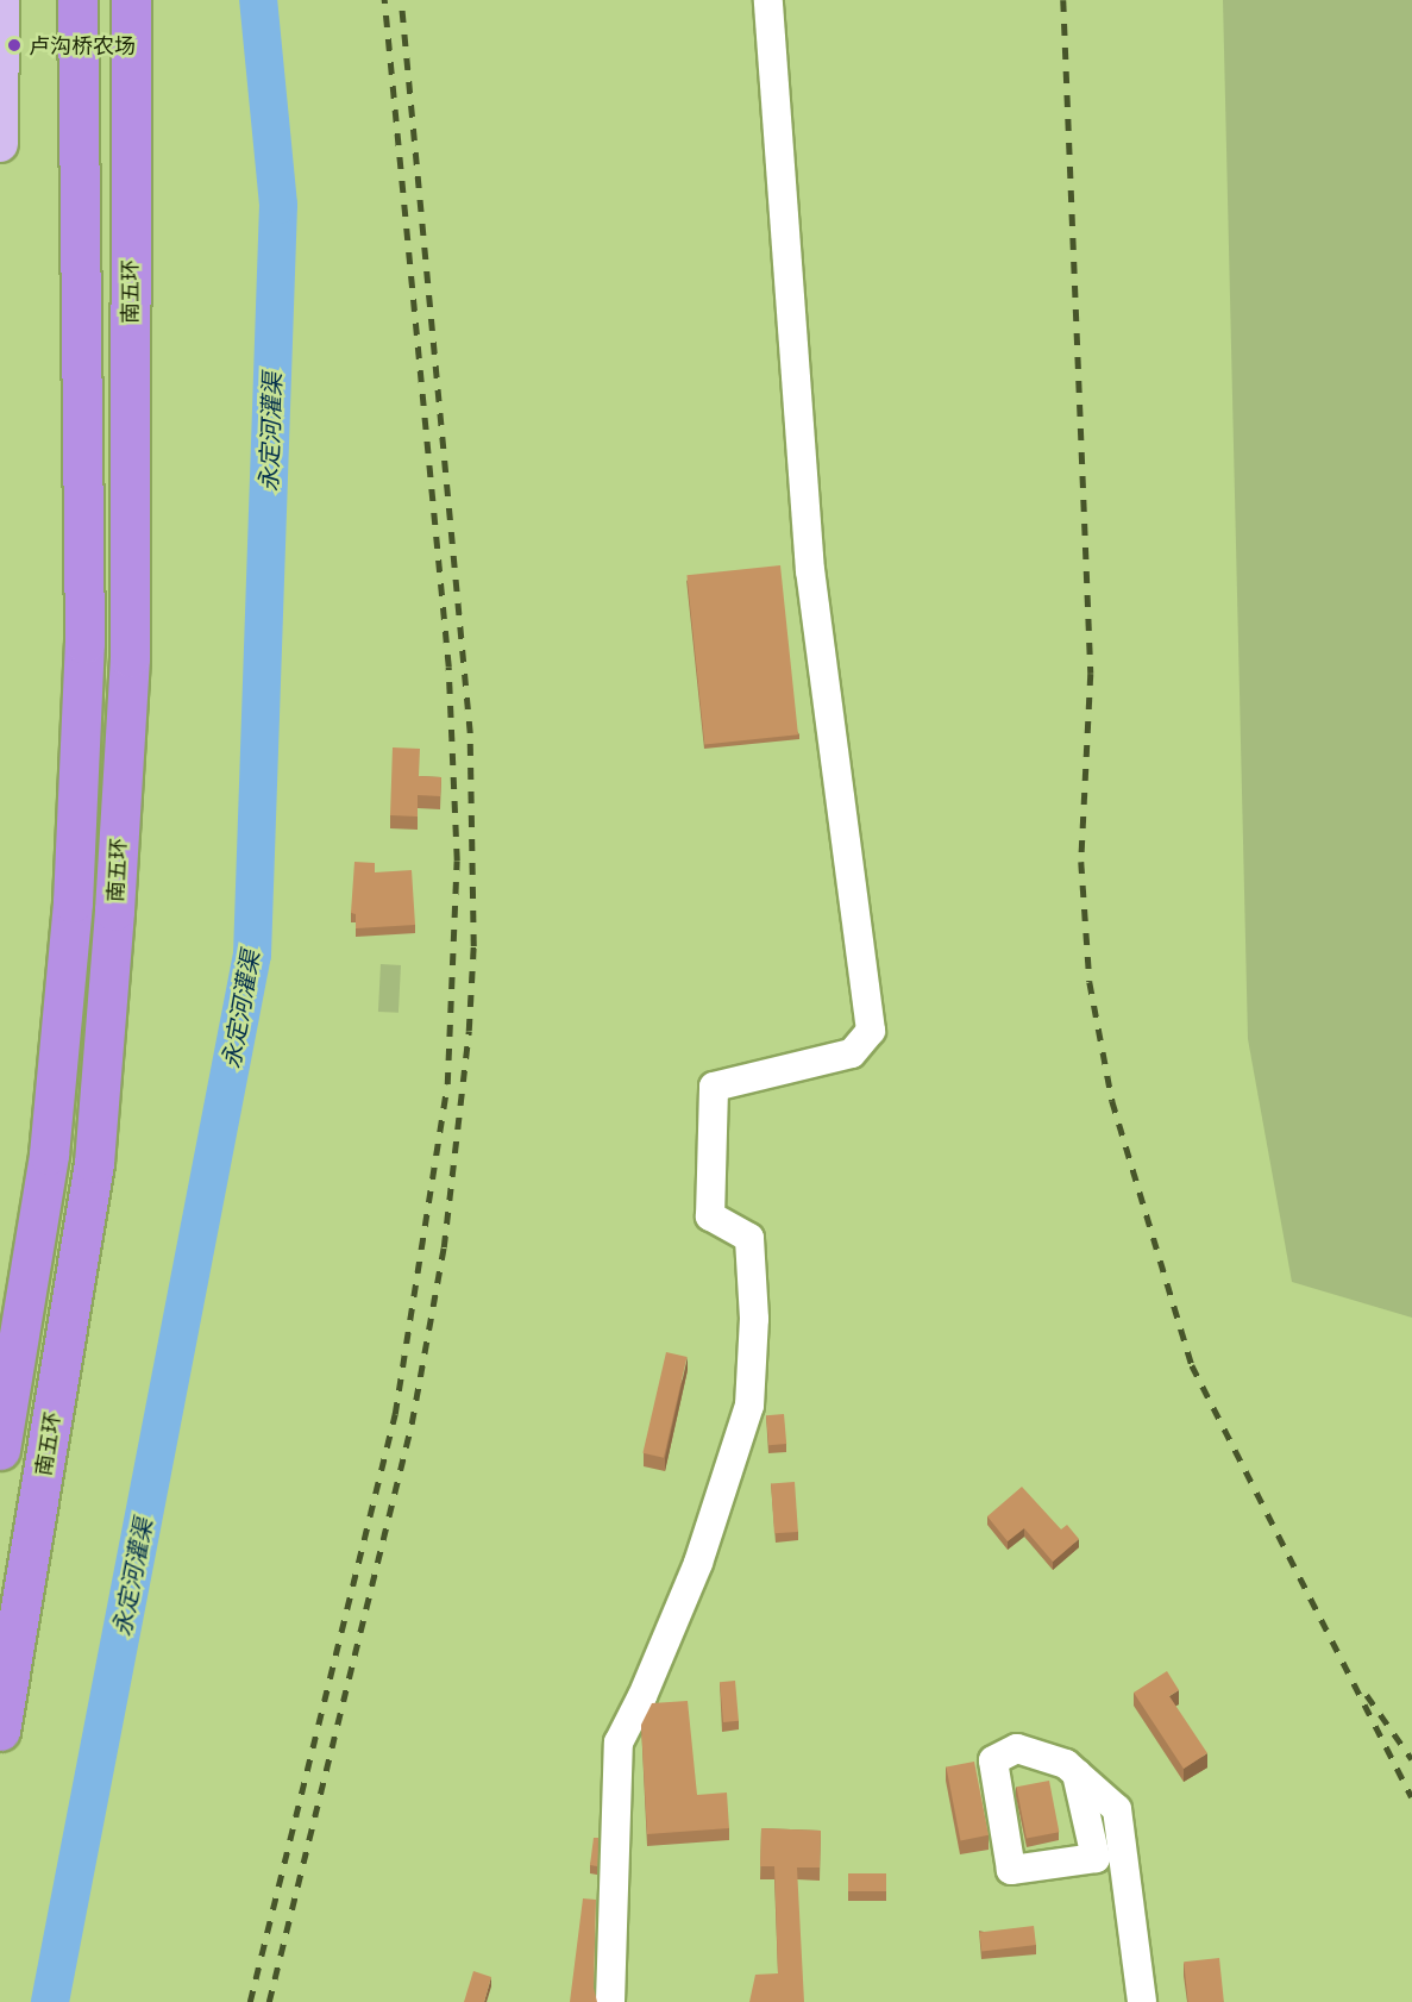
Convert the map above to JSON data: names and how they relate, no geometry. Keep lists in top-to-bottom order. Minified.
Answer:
{"streets":{"highway":["南五环"]},"water":["永定河灌渠"],"places":["卢沟桥农场"]}
